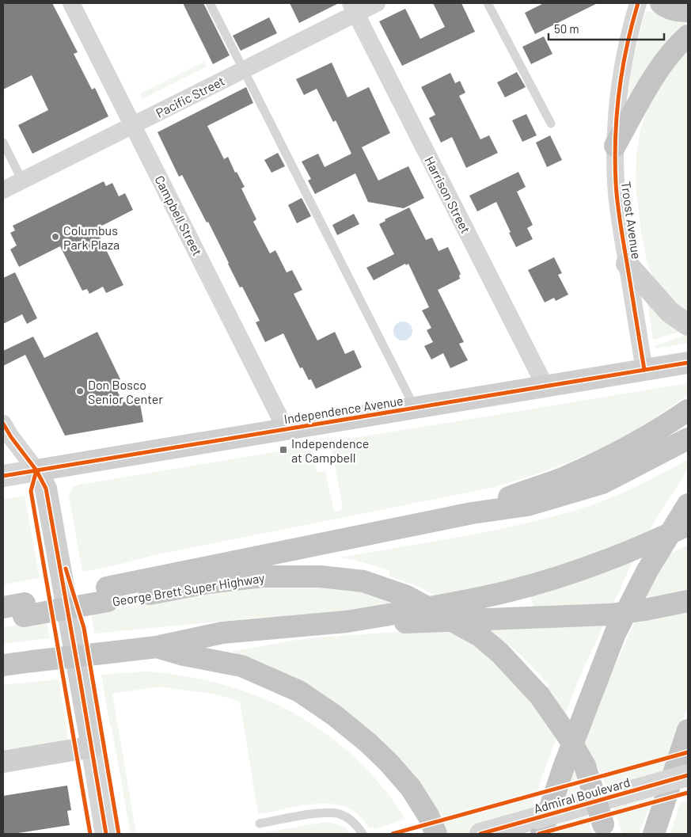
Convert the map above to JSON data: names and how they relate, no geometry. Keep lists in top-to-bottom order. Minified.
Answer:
{"streets":{"highway":["George Brett Super Highway"],"main road":["Independence Avenue"],"street":["Pacific Street","Harrison Street","Campbell Street","Troost Avenue","Admiral Boulevard"]},"crossings":[["Pacific Street","Harrison Street"],["Pacific Street","Campbell Street"],["Harrison Street","Independence Avenue"],["Campbell Street","Independence Avenue"],["Troost Avenue","Independence Avenue"]],"places":{"other":["Columbus Park Plaza","Don Bosco Senior Center"],"transit":["Independence at Campbell"]},"scale_bar":"50 m"}
